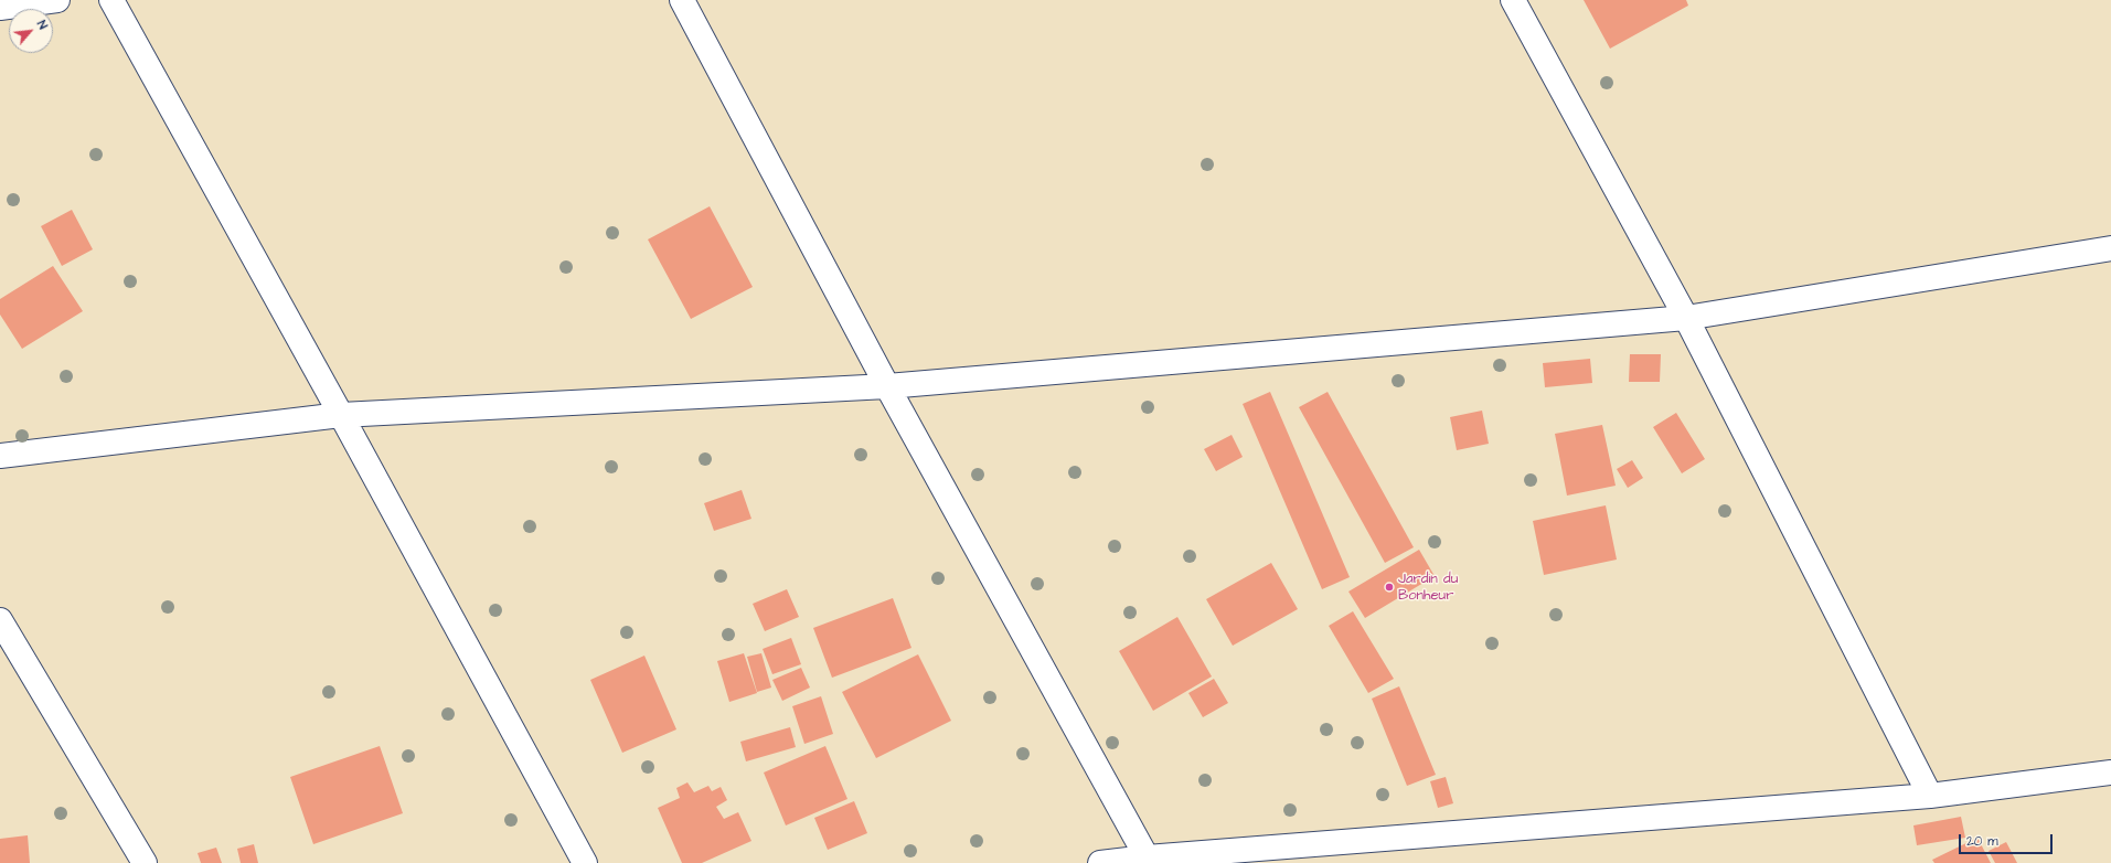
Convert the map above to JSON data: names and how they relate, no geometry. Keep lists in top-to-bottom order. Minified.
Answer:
{"places":["Jardin du Bonheur"],"scale_bar":"20 m","north":"top right"}
